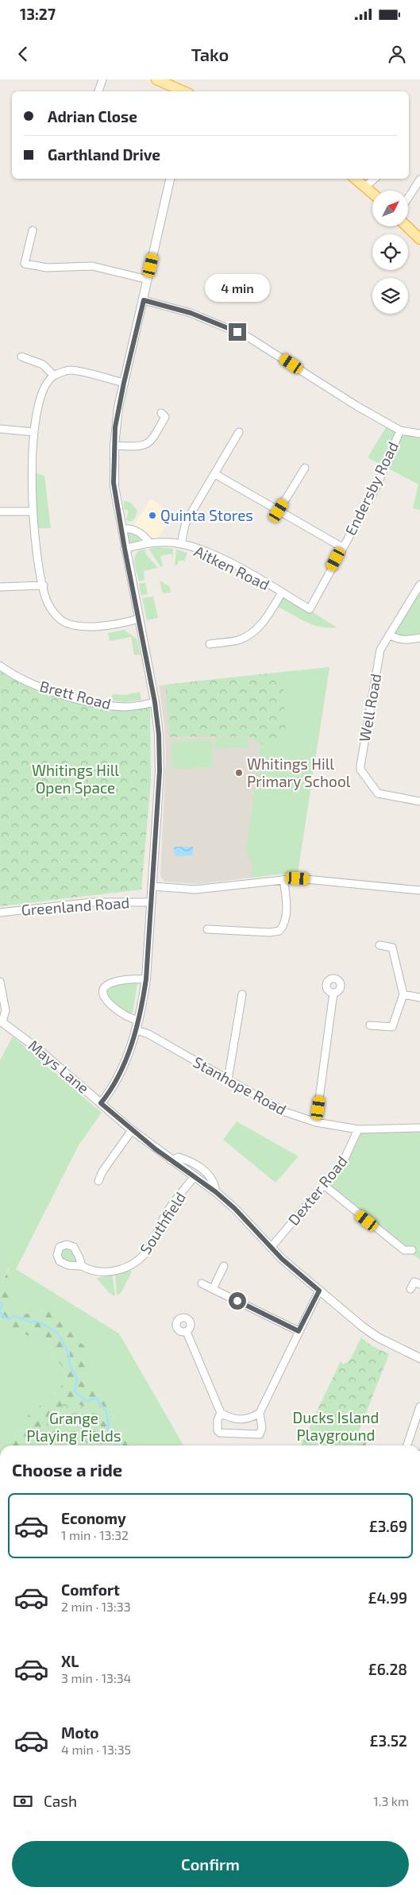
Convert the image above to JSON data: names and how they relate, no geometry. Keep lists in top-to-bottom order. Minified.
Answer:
{"streets":{"street":["Endersby Road","Aitken Road","Brett Road","Well Road","Greenland Road","Mays Lane","Stanhope Road","Dexter Road","Southfield"]},"crossings":[["Endersby Road","Aitken Road"],["Mays Lane","Dexter Road"],["Mays Lane","Southfield"],["Stanhope Road","Dexter Road"]],"parks":["Whitings Hill Open Space","Ducks Island Playground","Grange Playing Fields"],"places":["Quinta Stores","Whitings Hill Primary School"],"north":"top right","page":{"status":"13:27","header":"Tako","banner":["Adrian Close","Garthland Drive"],"bubble":"4 min","heading":"Choose a ride","list":[{"name":"Economy","note":"1 min · 13:32","value":"£3.69"},{"name":"Comfort","note":"2 min · 13:33","value":"£4.99"},{"name":"XL","note":"3 min · 13:34","value":"£6.28"},{"name":"Moto","note":"4 min · 13:35","value":"£3.52"}],"pay":["Cash","1.3 km"],"buttons":"Confirm"}}
